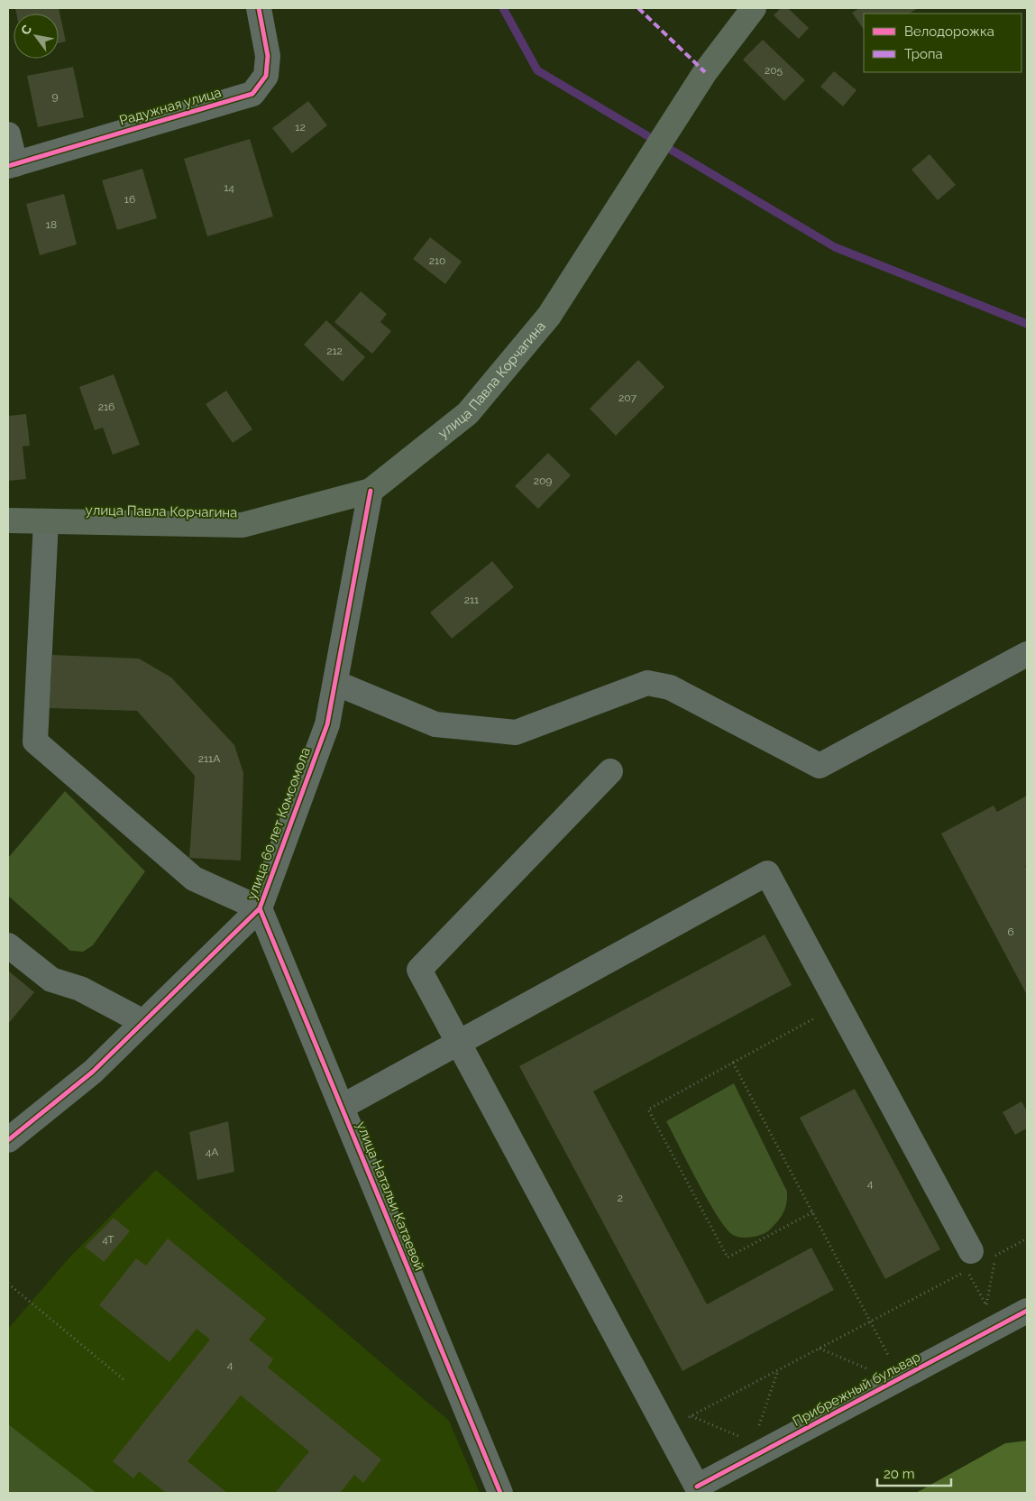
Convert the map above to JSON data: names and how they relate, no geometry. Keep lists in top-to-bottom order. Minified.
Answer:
{"streets":{"main road":["улица Павла Корчагина"],"street":["Радужная улица","улица 60 лет Комсомола","улица Натальи Катаевой","Прибрежный бульвар"]},"crossings":[["улица Павла Корчагина","улица 60 лет Комсомола"],["улица 60 лет Комсомола","улица Натальи Катаевой"]],"house_numbers":["205","9","12","14","16","18","210","212","207","216","209","211","211А","6","4А","4","2","4Т","4"],"legend":["Велодорожка","Тропа"],"scale_bar":"20 m","north":"top left"}
